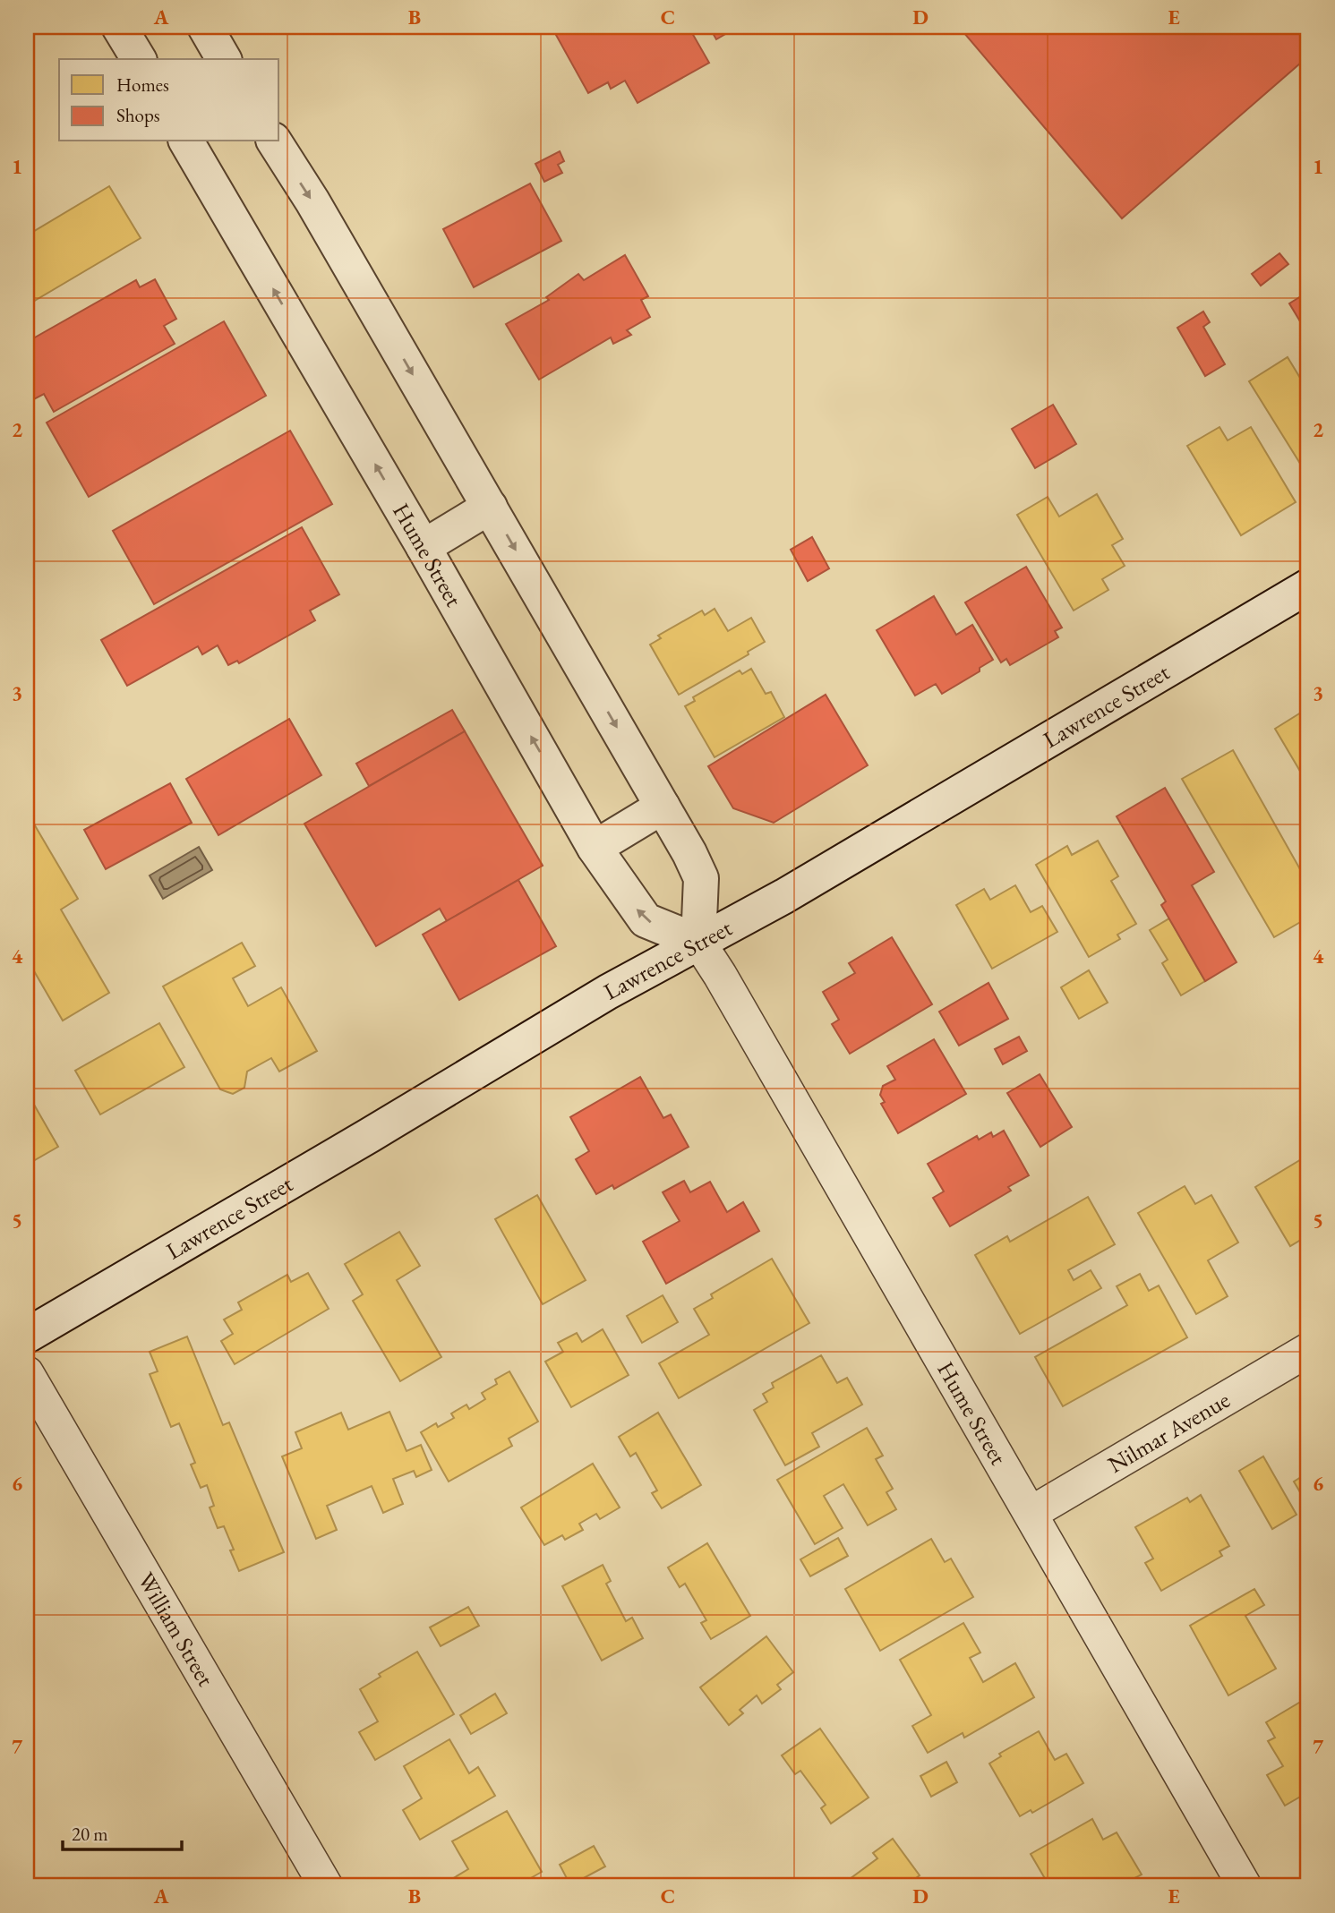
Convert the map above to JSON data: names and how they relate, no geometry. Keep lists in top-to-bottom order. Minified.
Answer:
{"streets":{"street":["Hume Street","Lawrence Street","Nilmar Avenue","William Street"]},"crossings":[["Hume Street","Lawrence Street"],["Hume Street","Nilmar Avenue"]],"legend":["Homes","Shops"],"scale_bar":"20 m","grid":{"columns":["A","B","C","D","E"],"rows":["1","2","3","4","5","6","7"]}}
